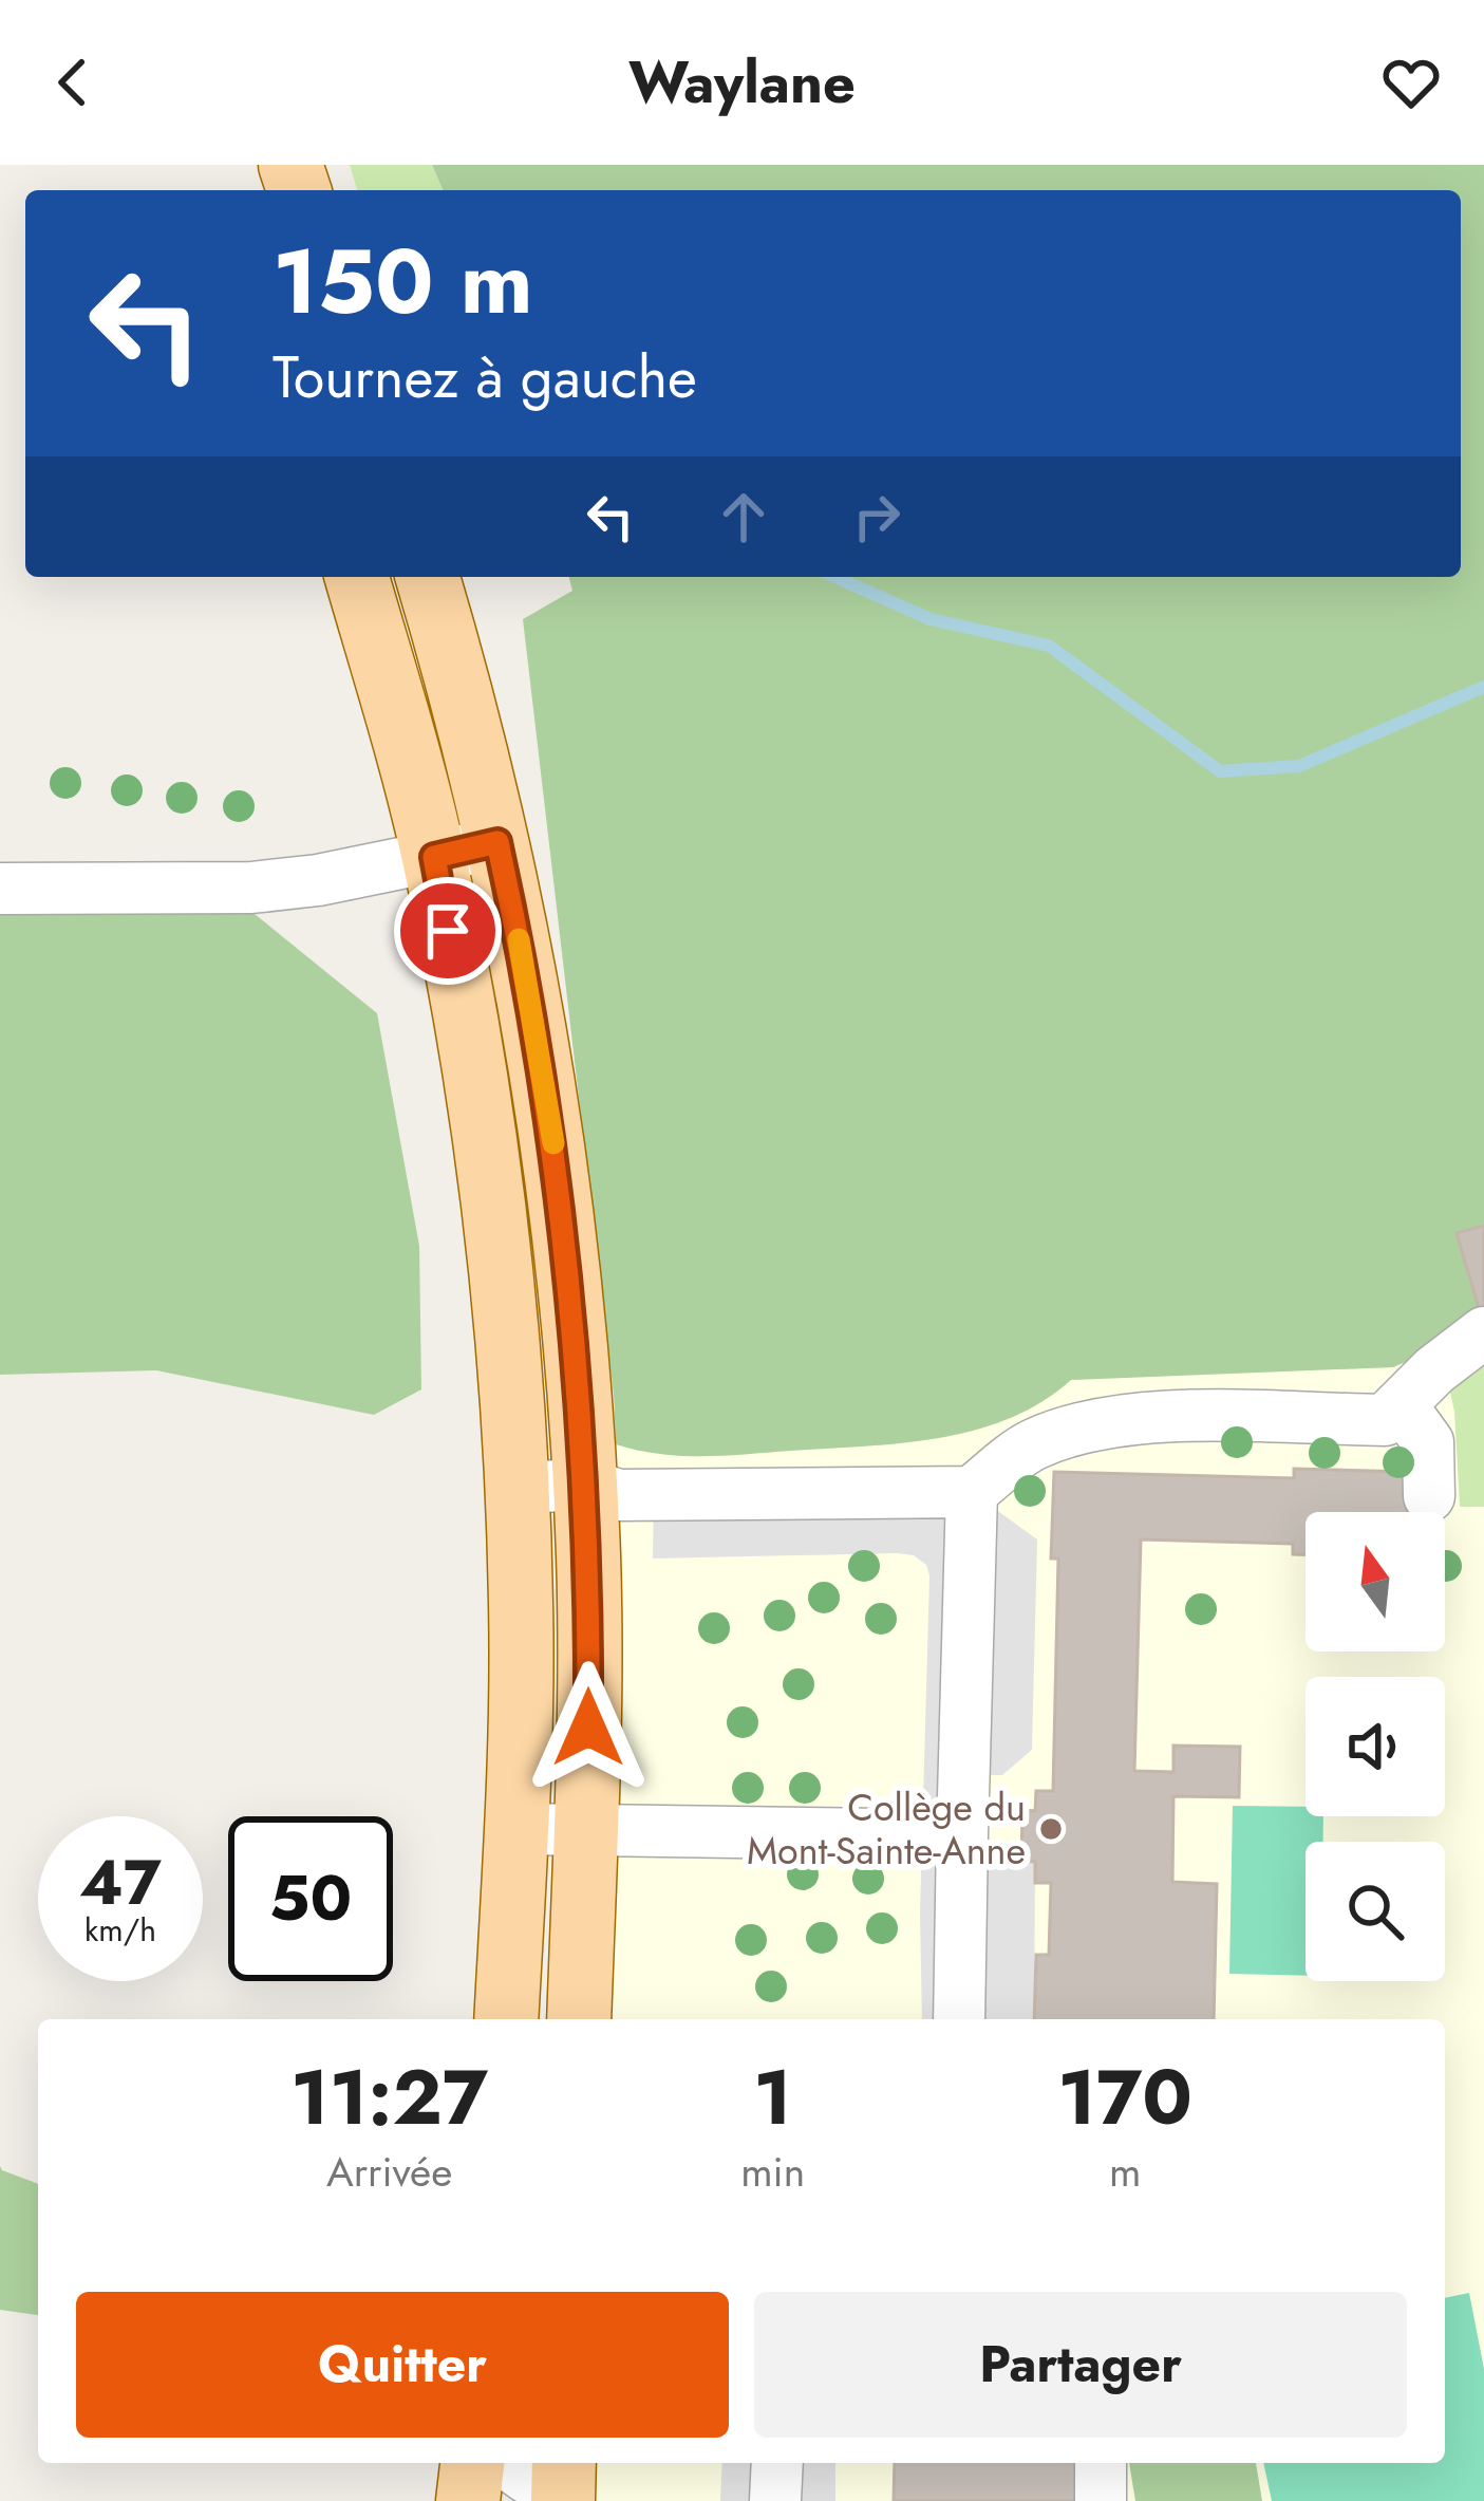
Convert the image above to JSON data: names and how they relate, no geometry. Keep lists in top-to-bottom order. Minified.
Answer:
{"places":["Collège du Mont-Sainte-Anne"],"north":"top","page":{"header":"Waylane","turn":["150 m","Tournez à gauche"],"speed":"47 km/h","limit":"50","eta":["11:27","Arrivée","1","min","170","m"],"buttons":["Quitter","Partager"]}}
